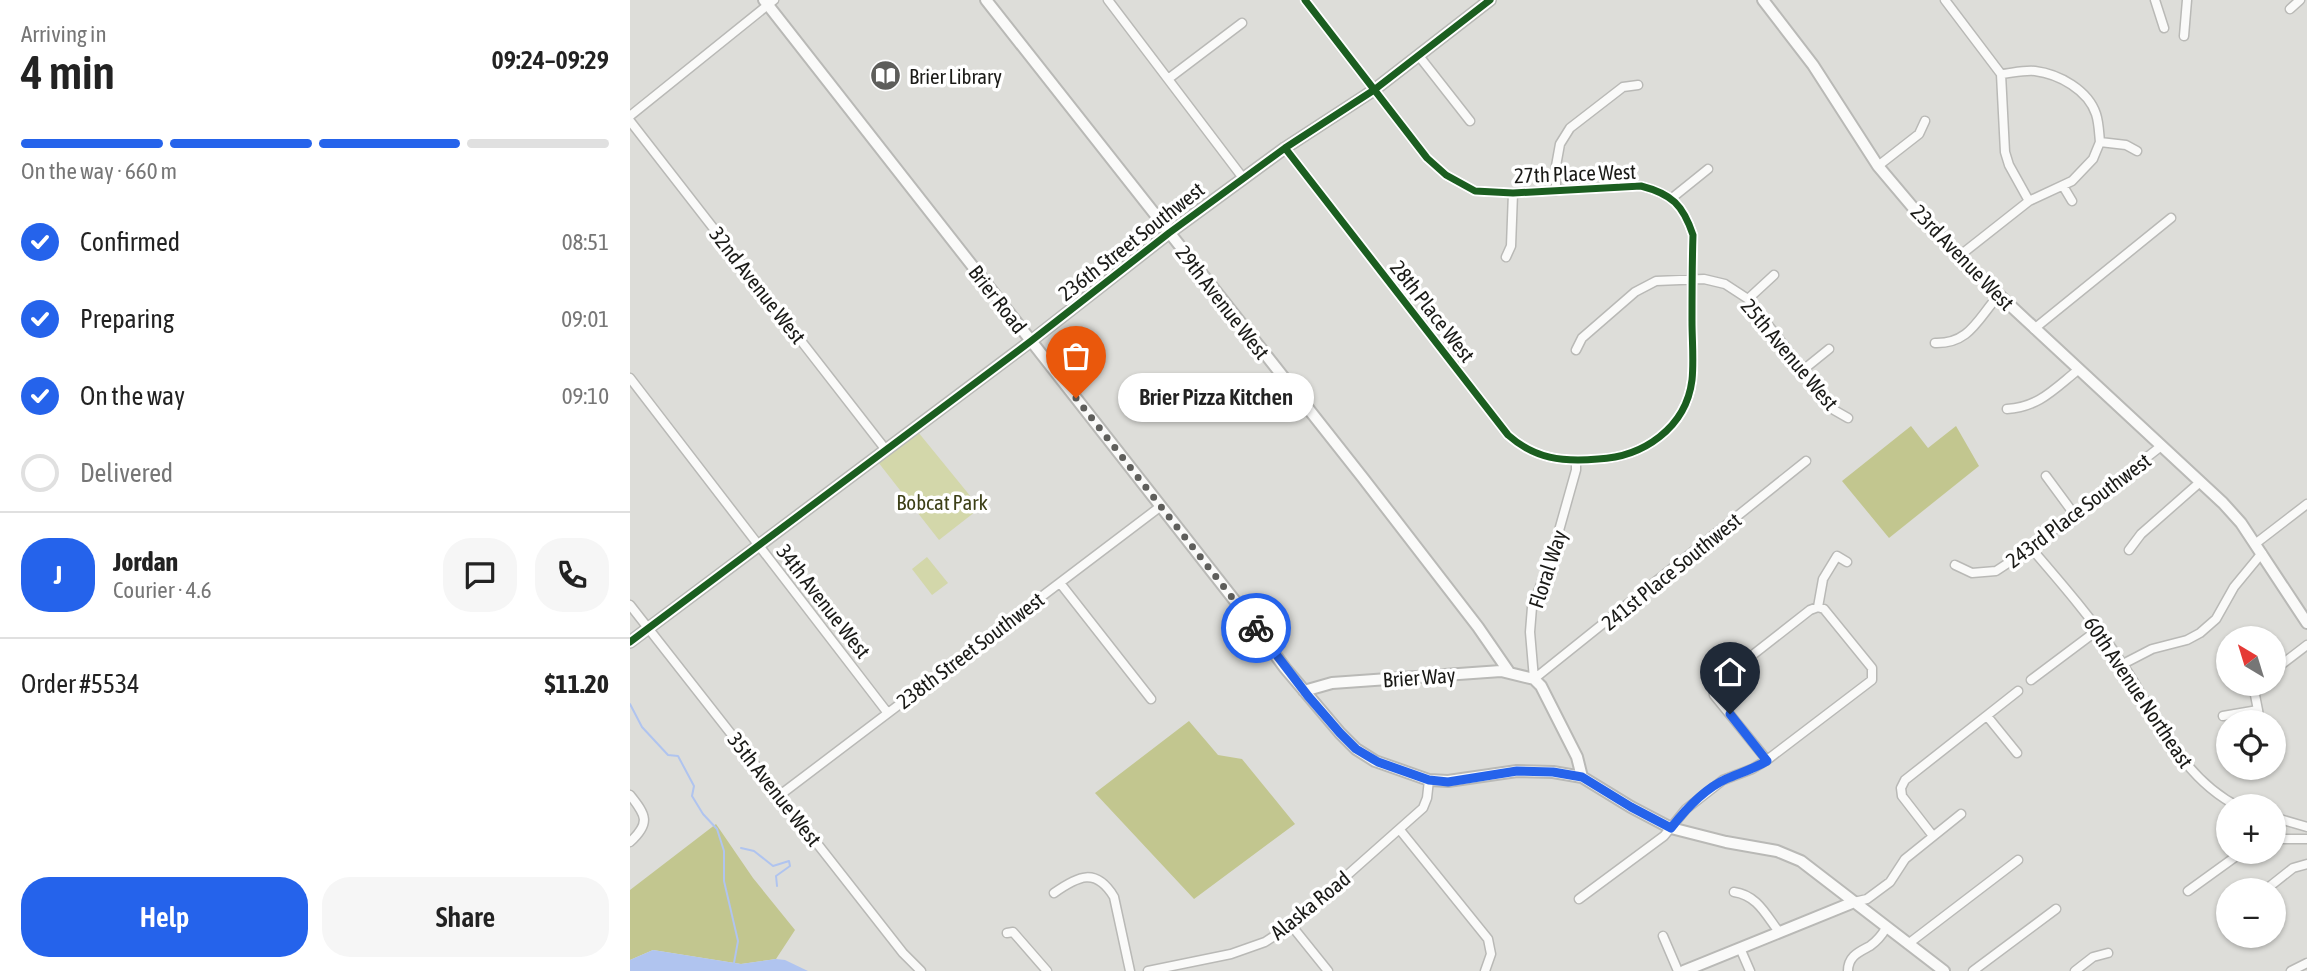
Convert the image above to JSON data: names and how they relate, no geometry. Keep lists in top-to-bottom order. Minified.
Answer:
{"streets":{"street":["27th Place West","236th Street Southwest","23rd Avenue West","32nd Avenue West","Brier Road","29th Avenue West","28th Place West","25th Avenue West","243rd Place Southwest","Floral Way","241st Place Southwest","34th Avenue West","238th Street Southwest","Brier Way","60th Avenue Northeast","35th Avenue West","Alaska Road"]},"crossings":[["27th Place West","236th Street Southwest"],["236th Street Southwest","32nd Avenue West"],["236th Street Southwest","Brier Road"],["236th Street Southwest","29th Avenue West"],["236th Street Southwest","28th Place West"],["236th Street Southwest","34th Avenue West"],["236th Street Southwest","35th Avenue West"],["23rd Avenue West","243rd Place Southwest"],["Brier Road","238th Street Southwest"],["Brier Road","Brier Way"],["Brier Road","Alaska Road"],["29th Avenue West","Brier Way"],["28th Place West","Floral Way"],["243rd Place Southwest","60th Avenue Northeast"],["Floral Way","241st Place Southwest"],["Floral Way","Brier Way"],["241st Place Southwest","Brier Way"],["34th Avenue West","238th Street Southwest"],["238th Street Southwest","35th Avenue West"]],"parks":["Bobcat Park"],"places":{"library":["Brier Library"],"other":["Brier Pizza Kitchen"]},"north":"top left","page":{"heading":["4 min","Arriving in","09:24–09:29"],"panel":["Jordan","Courier · 4.6","Order #5534","$11.20"],"bar":"On the way · 660 m","list":[["Confirmed","08:51"],["Preparing","09:01"],["On the way","09:10"],"Delivered"],"bubble":"Brier Pizza Kitchen","round":"J","map_buttons":["+","−"],"buttons":["Help","Share"]}}
